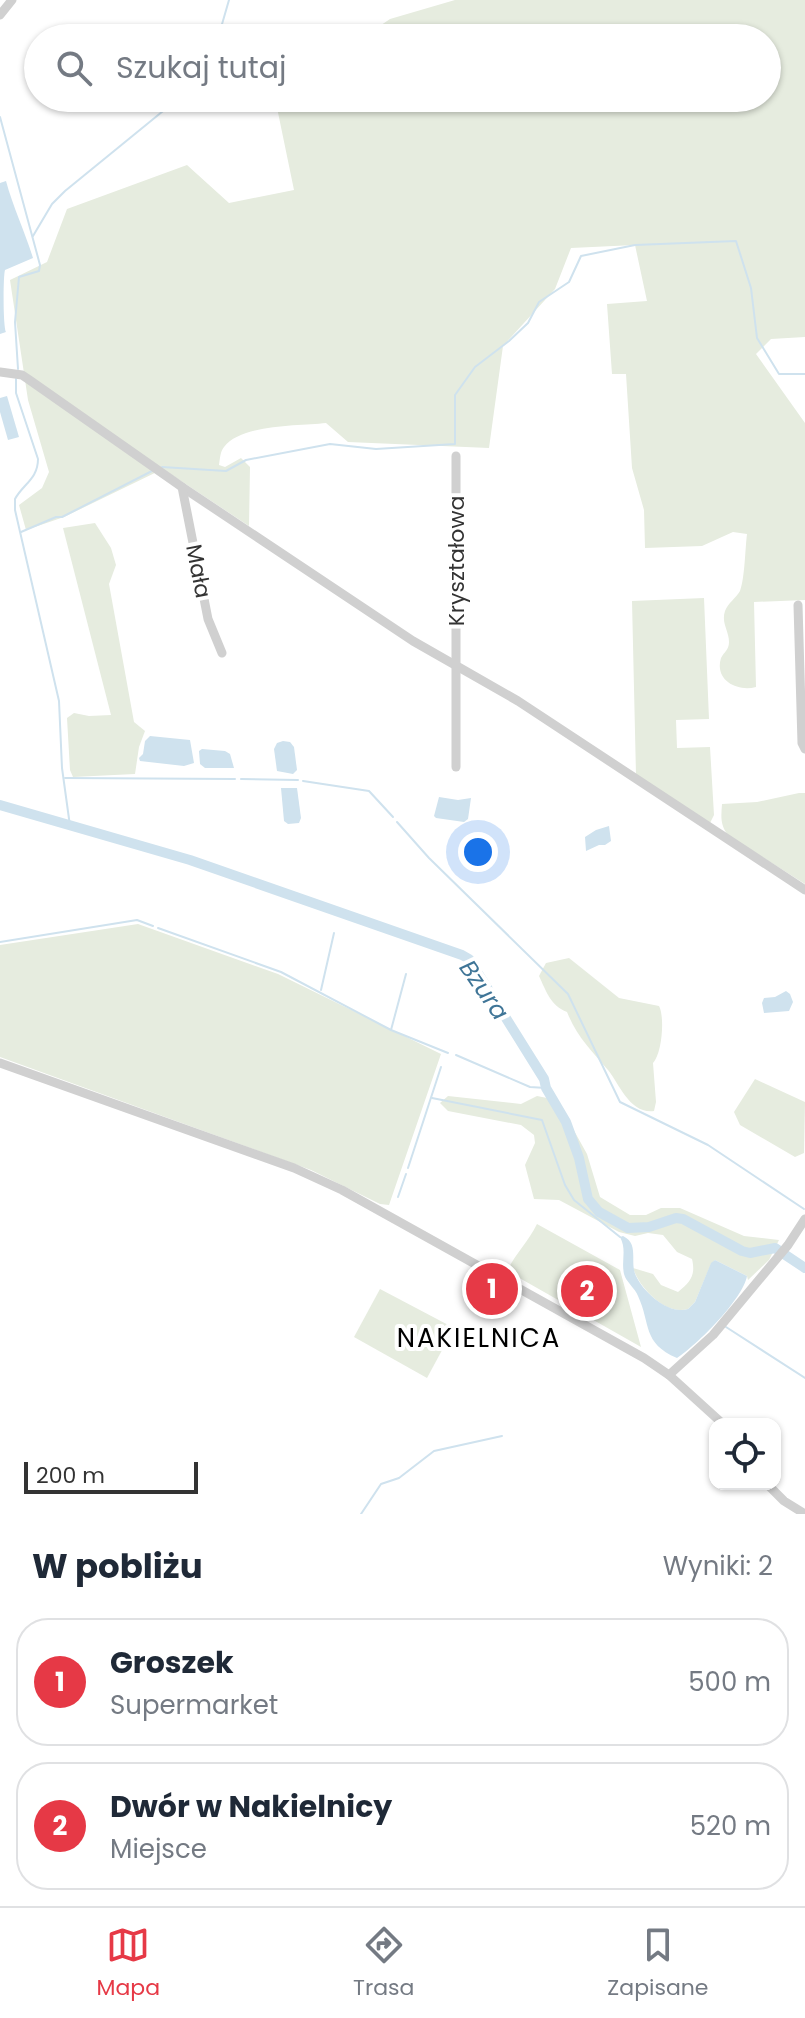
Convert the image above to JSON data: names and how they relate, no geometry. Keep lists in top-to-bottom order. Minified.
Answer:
{"streets":{"street":["Kryształowa","Mała"]},"districts":["NAKIELNICA"],"water":["Bzura"],"scale_bar":"200 m","page":{"search":"Szukaj tutaj","pins":["1","2"],"scale":"200 m","heading":["W pobliżu","Wyniki: 2"],"list":[{"mark":"1","name":"Groszek","note":"Supermarket","value":"500 m"},{"mark":"2","name":"Dwór w Nakielnicy","note":"Miejsce","value":"520 m"}],"nav":["Mapa","Trasa","Zapisane"]}}
